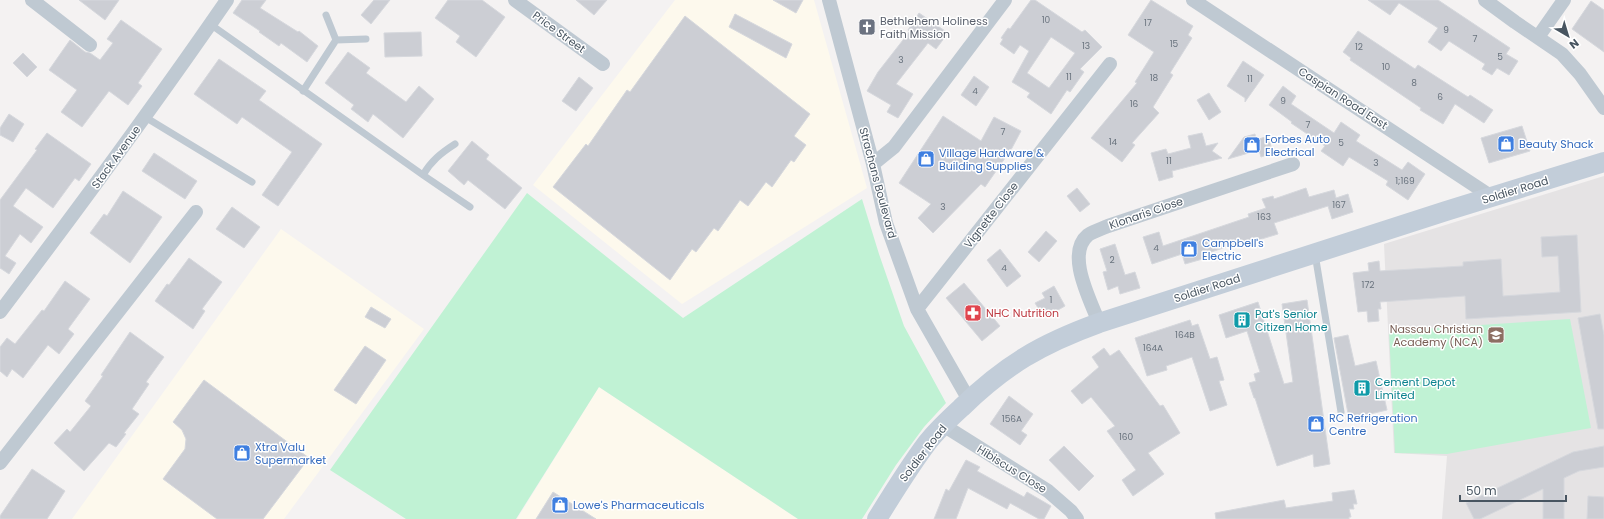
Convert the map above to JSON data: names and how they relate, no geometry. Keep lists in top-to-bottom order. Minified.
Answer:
{"streets":{"main road":["Soldier Road"],"street":["Price Street","Caspian Road East","Stack Avenue","Strachans Boulevard","Klonaris Close","Vignette Close","Hibiscus Close"]},"crossings":[["Caspian Road East","Soldier Road"],["Strachans Boulevard","Soldier Road"],["Strachans Boulevard","Vignette Close"],["Soldier Road","Klonaris Close"],["Soldier Road","Hibiscus Close"]],"places":{"church":["Bethlehem Holiness Faith Mission"],"shop":["Beauty Shack","Forbes Auto Electrical","Village Hardware & Building Supplies","Campbell's Electric","RC Refrigeration Centre","Xtra Valu Supermarket","Lowe's Pharmaceuticals"],"pharmacy":["NHC Nutrition"],"building":["Pat's Senior Citizen Home","Cement Depot Limited"],"school or university":["Nassau Christian Academy (NCA)"]},"house_numbers":["10","17","9","7","15","13","12","5","3","10","11","18","11","8","4","6","9","16","7","7","14","5","11","3","1;169","167","3","163","4","2","4","172","1","164B","164A","156A","160"],"scale_bar":"50 m","north":"bottom right"}
